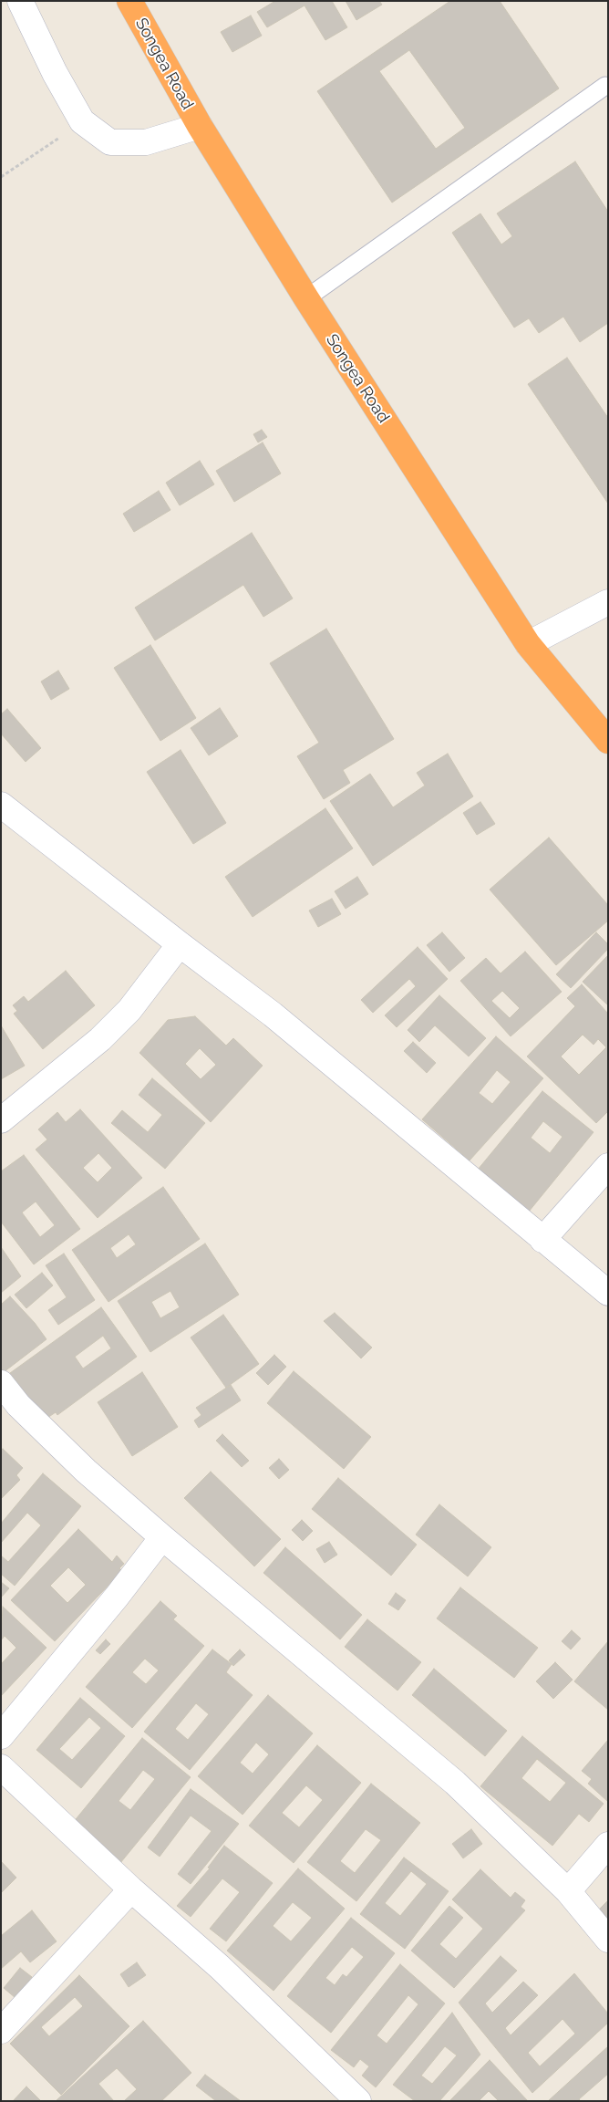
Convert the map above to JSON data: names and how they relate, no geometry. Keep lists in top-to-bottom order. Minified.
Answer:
{"streets":{"highway":["Songea Road"]}}
